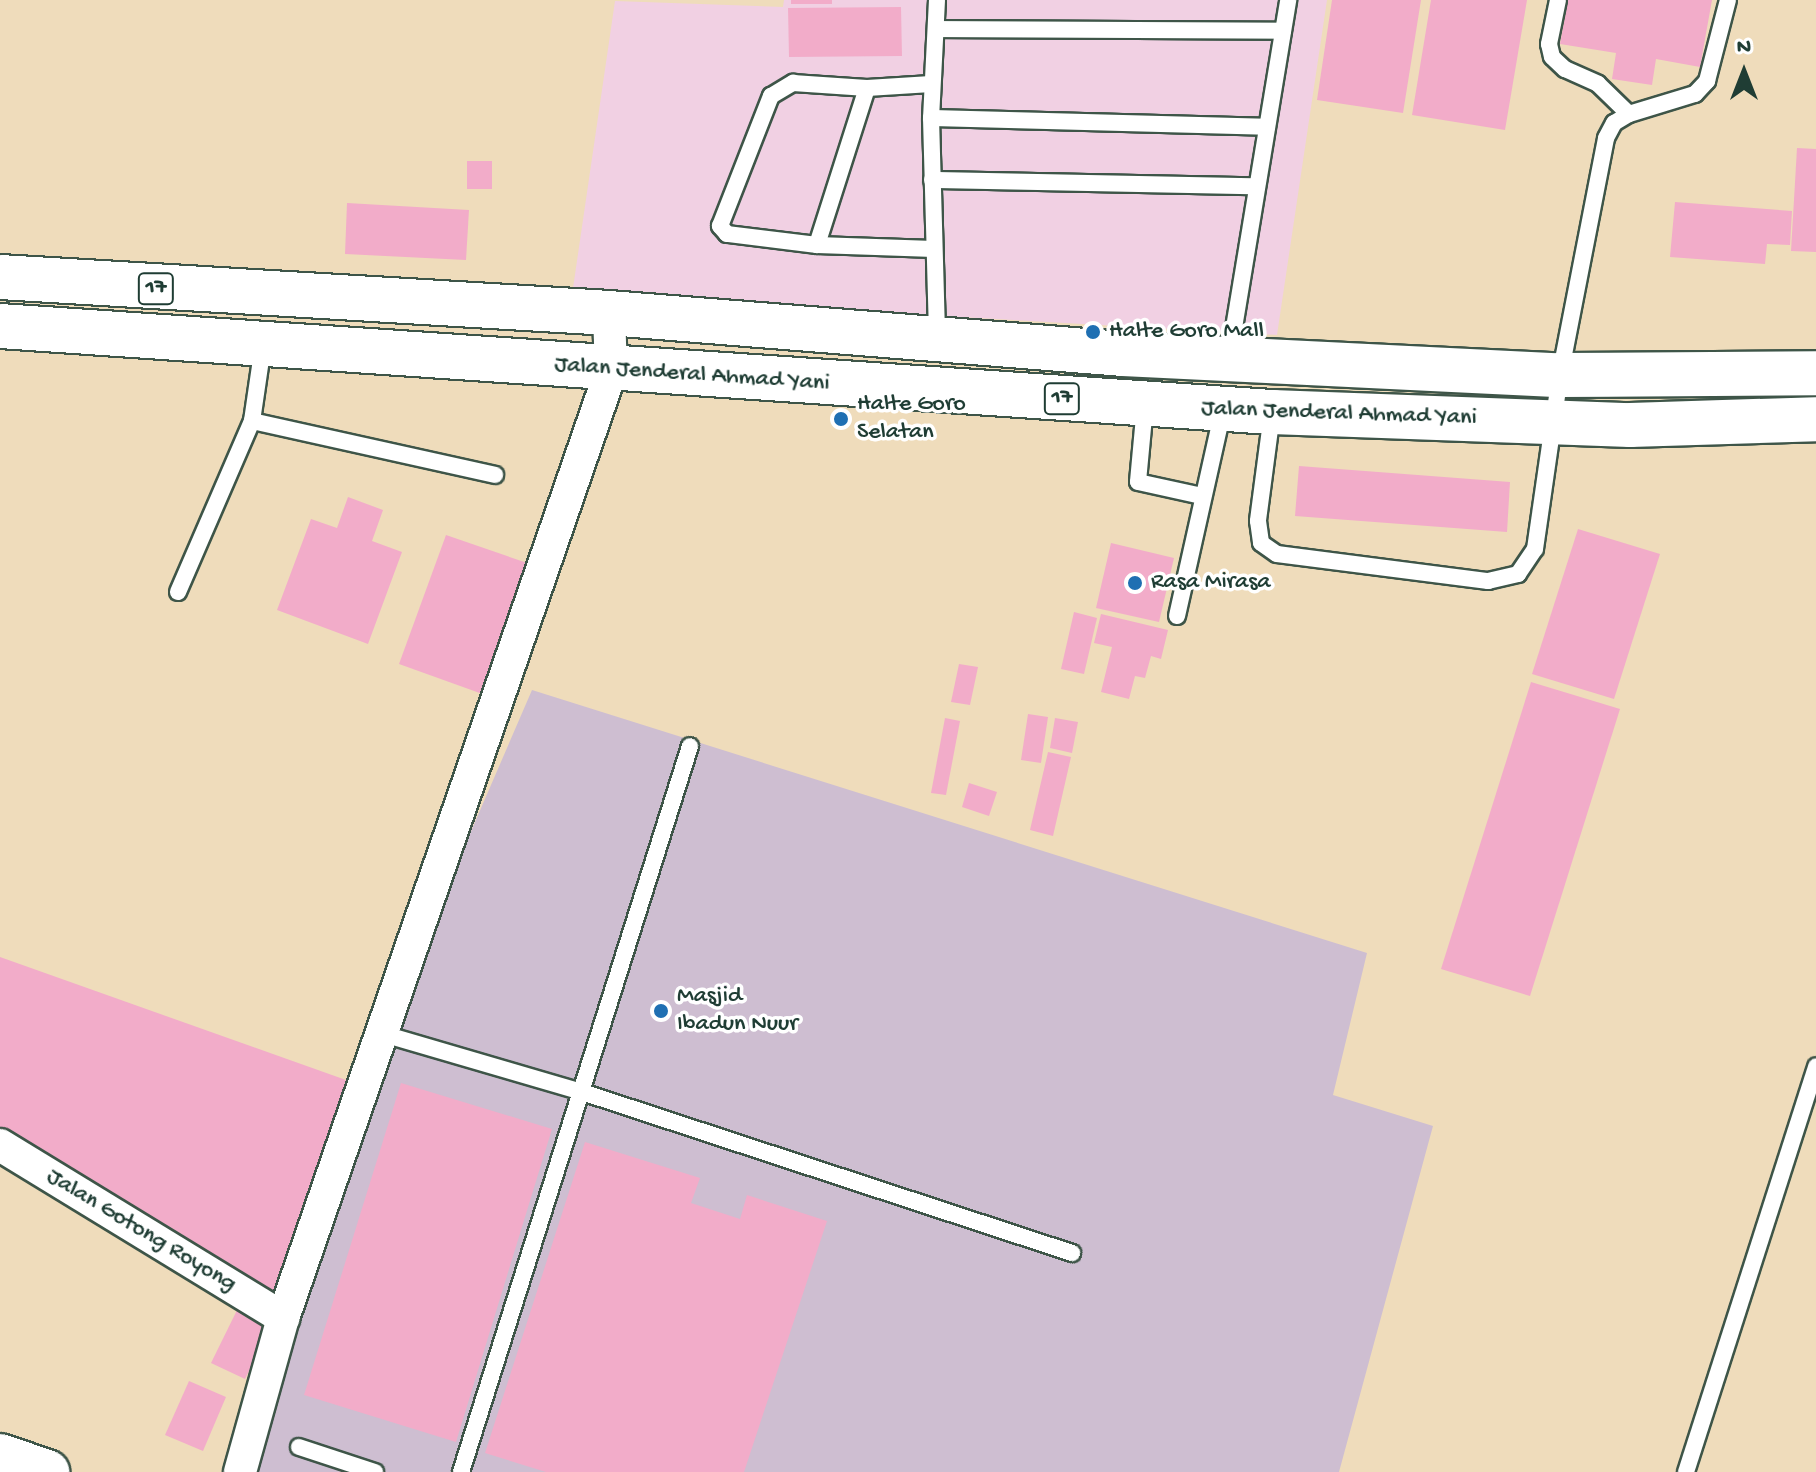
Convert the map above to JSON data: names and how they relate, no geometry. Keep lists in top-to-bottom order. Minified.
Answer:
{"streets":{"main road":["17","Jalan Jenderal Ahmad Yani"],"street":["Jalan Gotong Royong"]},"places":["Halte Goro Mall","Halte Goro Selatan","Rasa Mirasa","Masjid Ibadun Nuur"],"north":"top"}
